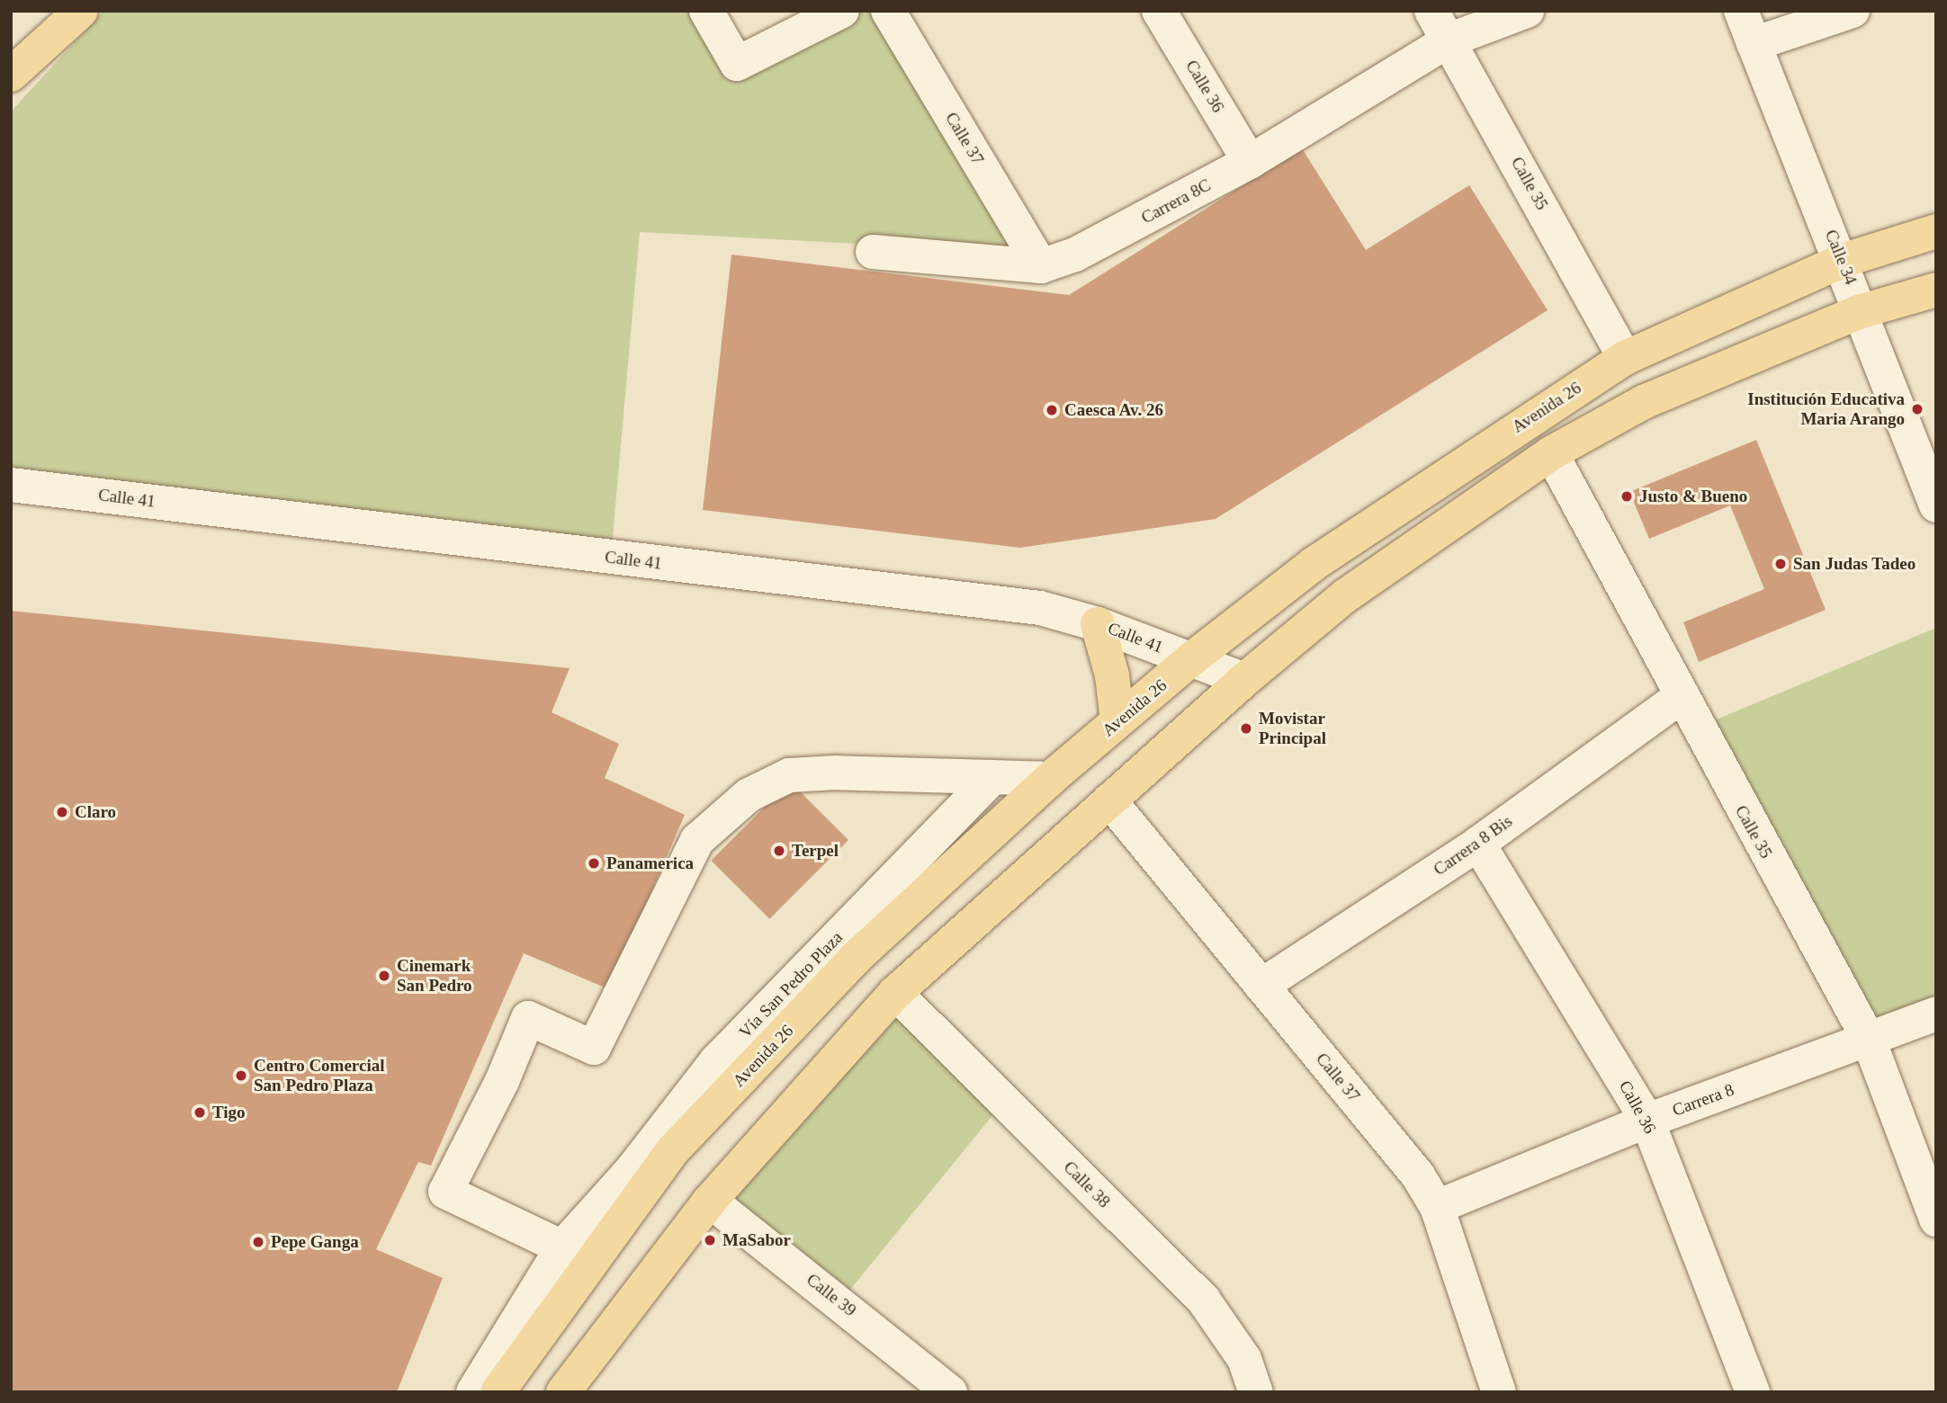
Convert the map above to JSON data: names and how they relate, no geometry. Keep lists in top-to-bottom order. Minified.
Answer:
{"streets":{"main road":["Avenida 26"],"street":["Calle 36","Calle 37","Calle 35","Carrera 8C","Calle 34","Calle 41","Carrera 8 Bis","Vía San Pedro Plaza","Carrera 8","Calle 38","Calle 39"]},"crossings":[["Calle 36","Carrera 8C"],["Calle 36","Carrera 8 Bis"],["Calle 36","Carrera 8"],["Calle 37","Carrera 8C"],["Calle 37","Carrera 8 Bis"],["Calle 37","Carrera 8"],["Calle 35","Carrera 8C"],["Calle 35","Avenida 26"],["Calle 35","Carrera 8 Bis"],["Calle 35","Carrera 8"],["Calle 34","Avenida 26"],["Avenida 26","Calle 41"]],"places":["Institución Educativa Maria Arango","Caesca Av. 26","Justo & Bueno","San Judas Tadeo","Movistar Principal","Claro","Terpel","Panamerica","Cinemark San Pedro","Centro Comercial San Pedro Plaza","Tigo","MaSabor","Pepe Ganga"]}
